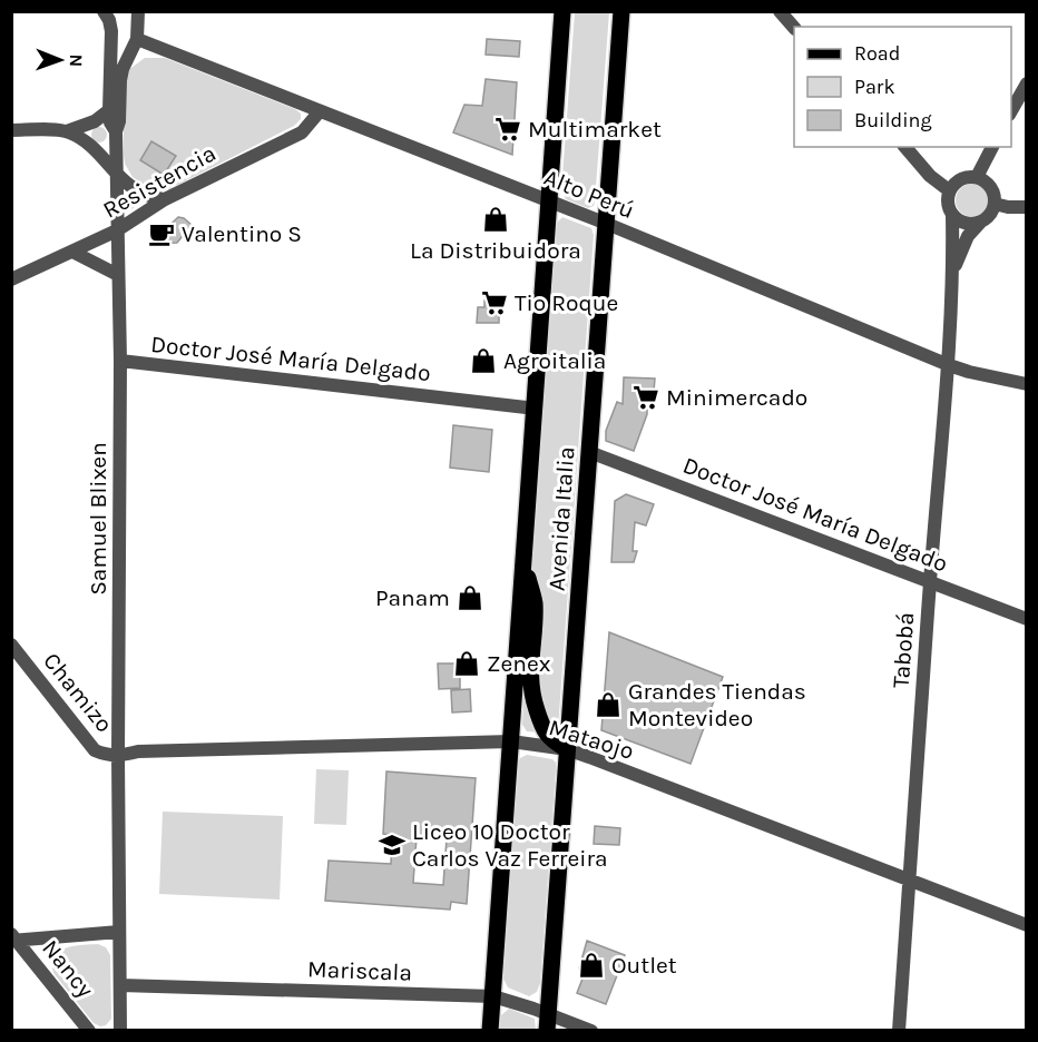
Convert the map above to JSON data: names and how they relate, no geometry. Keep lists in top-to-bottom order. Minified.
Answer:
{"streets":{"main road":["Avenida Italia"],"street":["Resistencia","Alto Perú","Doctor José María Delgado","Samuel Blixen","Tabobá","Chamizo","Mataojo","Nancy","Mariscala"]},"crossings":[["Resistencia","Alto Perú"],["Resistencia","Samuel Blixen"],["Alto Perú","Samuel Blixen"],["Alto Perú","Avenida Italia"],["Alto Perú","Tabobá"],["Doctor José María Delgado","Samuel Blixen"],["Doctor José María Delgado","Avenida Italia"],["Doctor José María Delgado","Tabobá"],["Samuel Blixen","Chamizo"],["Samuel Blixen","Mataojo"],["Samuel Blixen","Mariscala"],["Avenida Italia","Mataojo"],["Avenida Italia","Mariscala"],["Tabobá","Mataojo"],["Chamizo","Mataojo"]],"places":{"supermarket":["Multimarket","Tio Roque","Minimercado"],"shop":["La Distribuidora","Agroitalia","Panam","Zenex","Grandes Tiendas Montevideo","Outlet"],"cafe":["Valentino S"],"school or university":["Liceo 10 Doctor Carlos Vaz Ferreira"]},"legend":["Road","Park","Building"],"north":"right"}
